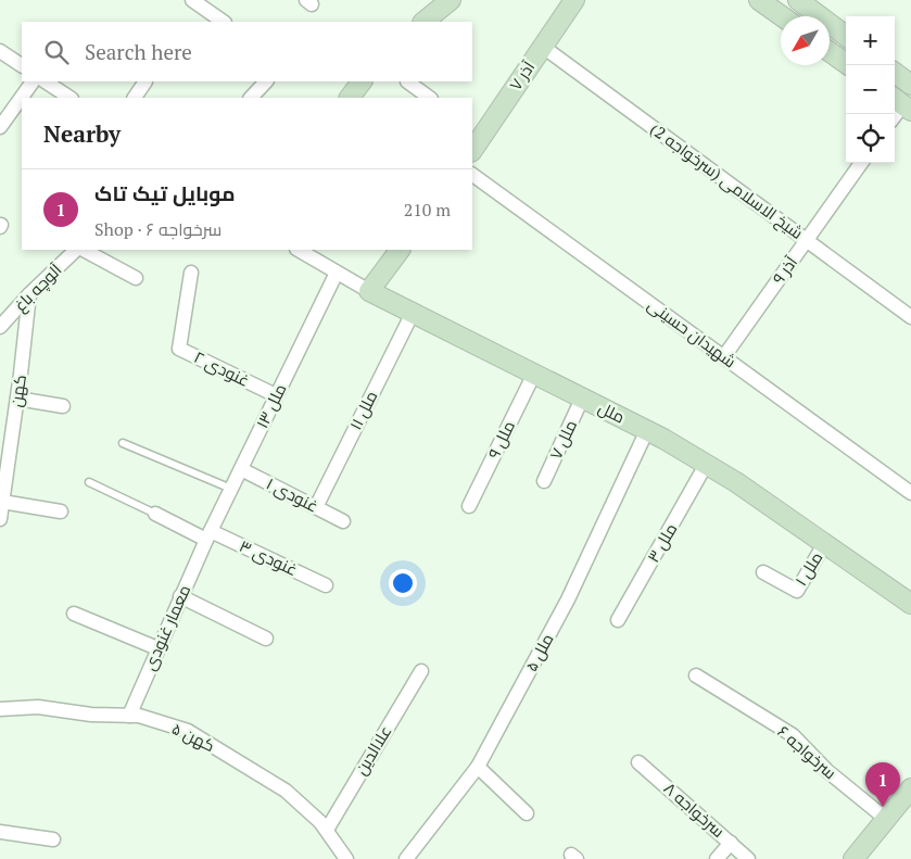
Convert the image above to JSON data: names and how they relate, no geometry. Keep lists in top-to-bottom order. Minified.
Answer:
{"streets":{"street":["آذر ۷","شیخ الاسلامی (سرخواجه 2)","۹ آذر","آلوچه باغ","شهیدان حسینی","۲ غنودی","کهن","ملل ۱۳","۱۱ ملل","ملل","ملل ۹","۷ ملل","۱ غنودی","ملل ۳","۳ غنودی","ملل ۱","معمار غنودی","ملل ۵","۵ کهن","علاالدین","سرخواجه ۶","۸ سرخواجه"]},"crossings":[["آذر ۷","شیخ الاسلامی (سرخواجه 2)"],["شیخ الاسلامی (سرخواجه 2)","۹ آذر"],["۹ آذر","شهیدان حسینی"],["آلوچه باغ","کهن"],["۲ غنودی","ملل ۱۳"],["ملل ۱۳","ملل"],["ملل ۱۳","۱ غنودی"],["ملل ۱۳","۳ غنودی"],["ملل ۱۳","معمار غنودی"],["۱۱ ملل","ملل"],["۱۱ ملل","۱ غنودی"],["ملل","ملل ۹"],["ملل","۷ ملل"],["ملل","ملل ۳"],["ملل","ملل ۱"],["ملل","ملل ۵"],["۳ غنودی","معمار غنودی"],["معمار غنودی","۵ کهن"],["۵ کهن","علاالدین"]],"north":"bottom left","page":{"map_buttons":["+","−"],"search":"Search here","heading":"Nearby","list":[{"mark":"1","name":"موبایل تیک تاک","note":"Shop · سرخواجه ۶","value":"210 m"}],"pins":"1"}}
